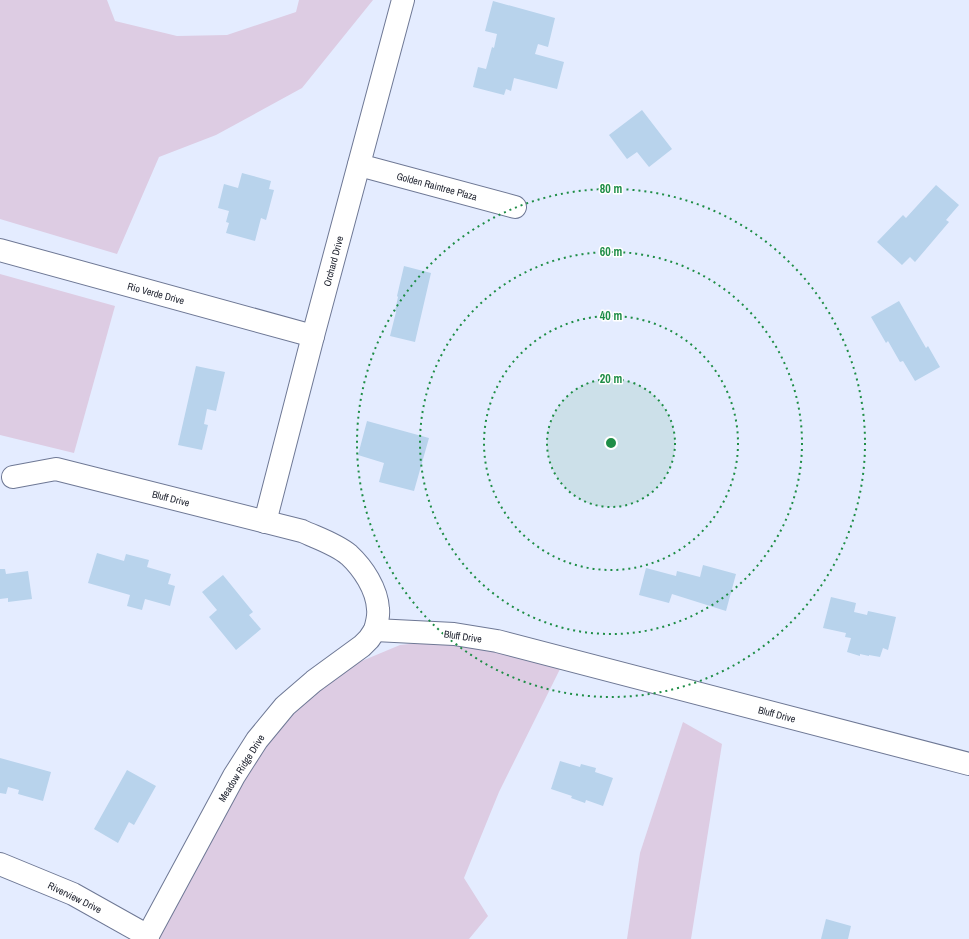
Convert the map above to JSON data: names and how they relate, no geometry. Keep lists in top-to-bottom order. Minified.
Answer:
{"streets":{"street":["Golden Raintree Plaza","Orchard Drive","Rio Verde Drive","Bluff Drive","Meadow Ridge Drive","Riverview Drive"]},"crossings":[["Golden Raintree Plaza","Orchard Drive"],["Orchard Drive","Rio Verde Drive"],["Orchard Drive","Bluff Drive"],["Bluff Drive","Meadow Ridge Drive"],["Meadow Ridge Drive","Riverview Drive"]],"rings":["80 m","60 m","40 m","20 m"]}
